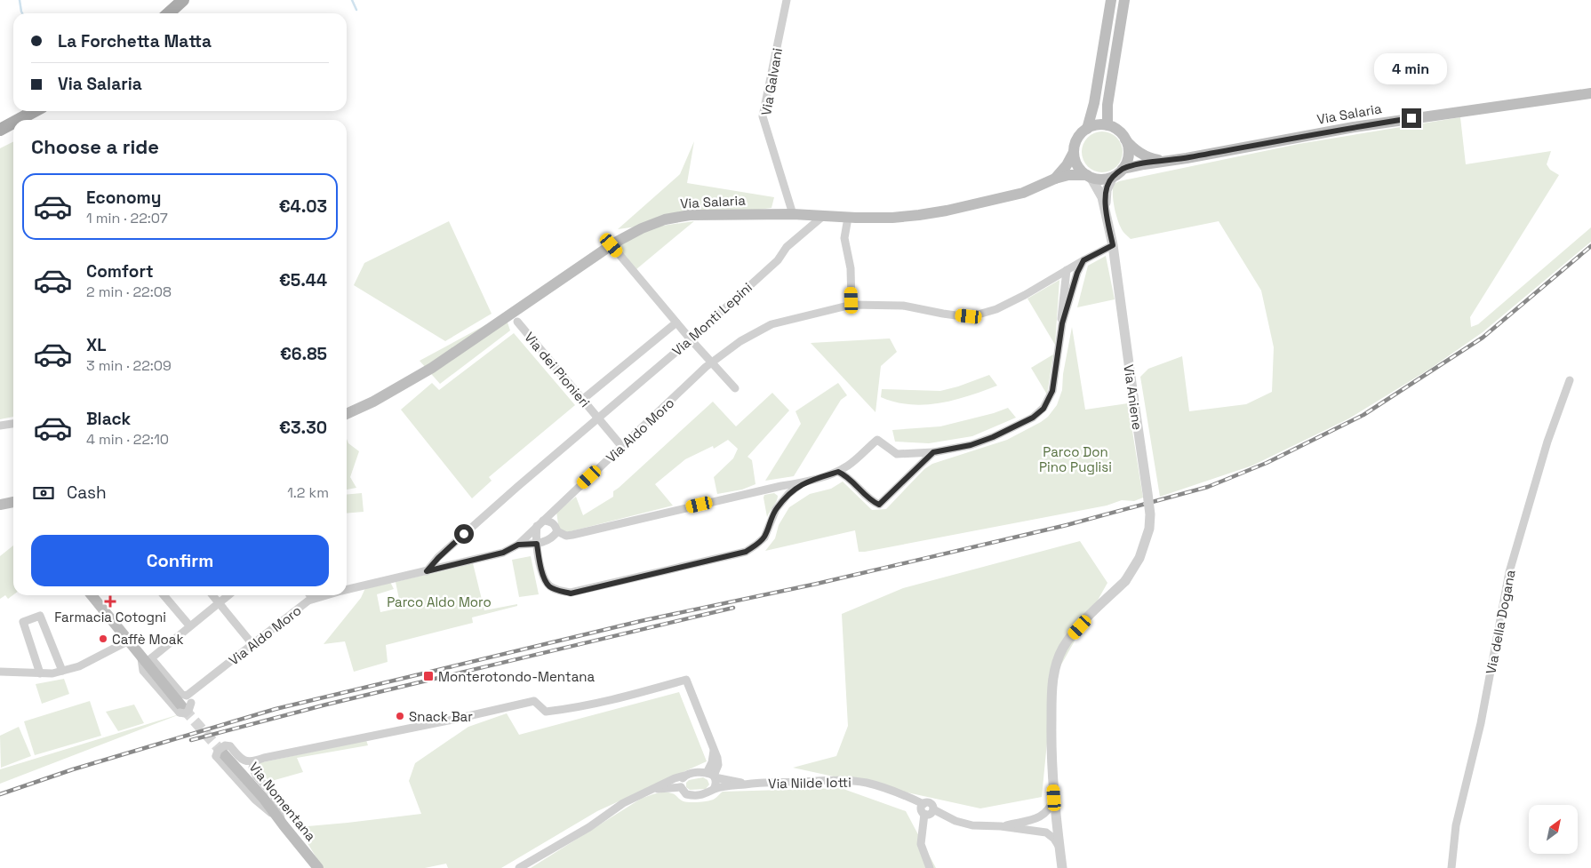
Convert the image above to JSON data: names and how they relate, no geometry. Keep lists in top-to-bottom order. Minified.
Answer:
{"streets":{"main road":["Via Salaria","Via Nomentana"],"street":["Via Galvani","Via Monti Lepini","Via dei Pionieri","Via Aniene","Via Aldo Moro","Via della Dogana","Via Nilde Iotti"]},"crossings":[["Via Galvani","Via Salaria"],["Via Salaria","Via Monti Lepini"],["Via Salaria","Via Aniene"],["Via Monti Lepini","Via dei Pionieri"],["Via Monti Lepini","Via Aldo Moro"],["Via Aniene","Via Aldo Moro"]],"parks":["Parco Don Pino Puglisi","Parco Aldo Moro"],"places":{"health":["Farmacia Cotogni"],"other":["Caffè Moak","Snack Bar"],"transit":["Monterotondo-Mentana"]},"north":"top right","page":{"banner":["La Forchetta Matta","Via Salaria"],"bubble":"4 min","heading":"Choose a ride","list":[{"name":"Economy","note":"1 min · 22:07","value":"€4.03"},{"name":"Comfort","note":"2 min · 22:08","value":"€5.44"},{"name":"XL","note":"3 min · 22:09","value":"€6.85"},{"name":"Black","note":"4 min · 22:10","value":"€3.30"}],"pay":["Cash","1.2 km"],"buttons":"Confirm"}}
